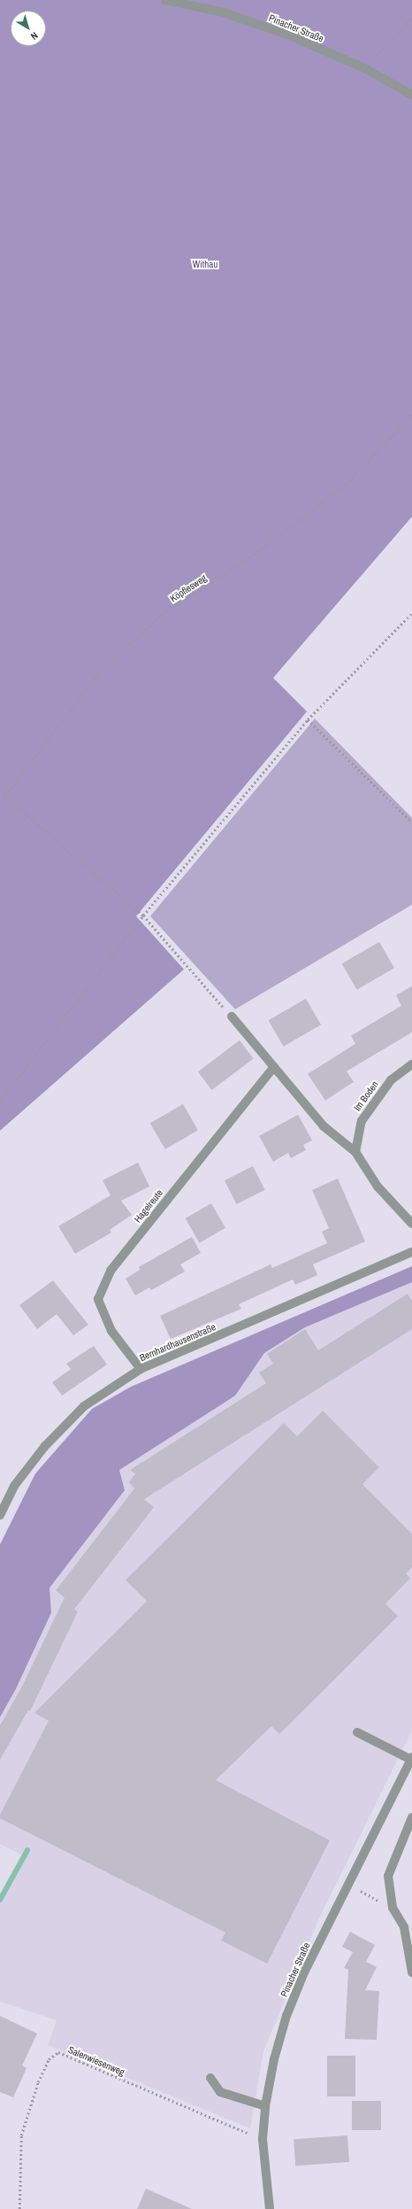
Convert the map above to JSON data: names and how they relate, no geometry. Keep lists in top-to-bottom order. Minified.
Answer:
{"streets":{"street":["Pinacher Straße","Im Boden","Hagelreute","Bernhardhausenstraße"],"path":["Köpflesweg","Salenwiesenweg"]},"crossings":[["Pinacher Straße","Salenwiesenweg"],["Hagelreute","Bernhardhausenstraße"]],"parks":["Withau"],"north":"bottom right"}
